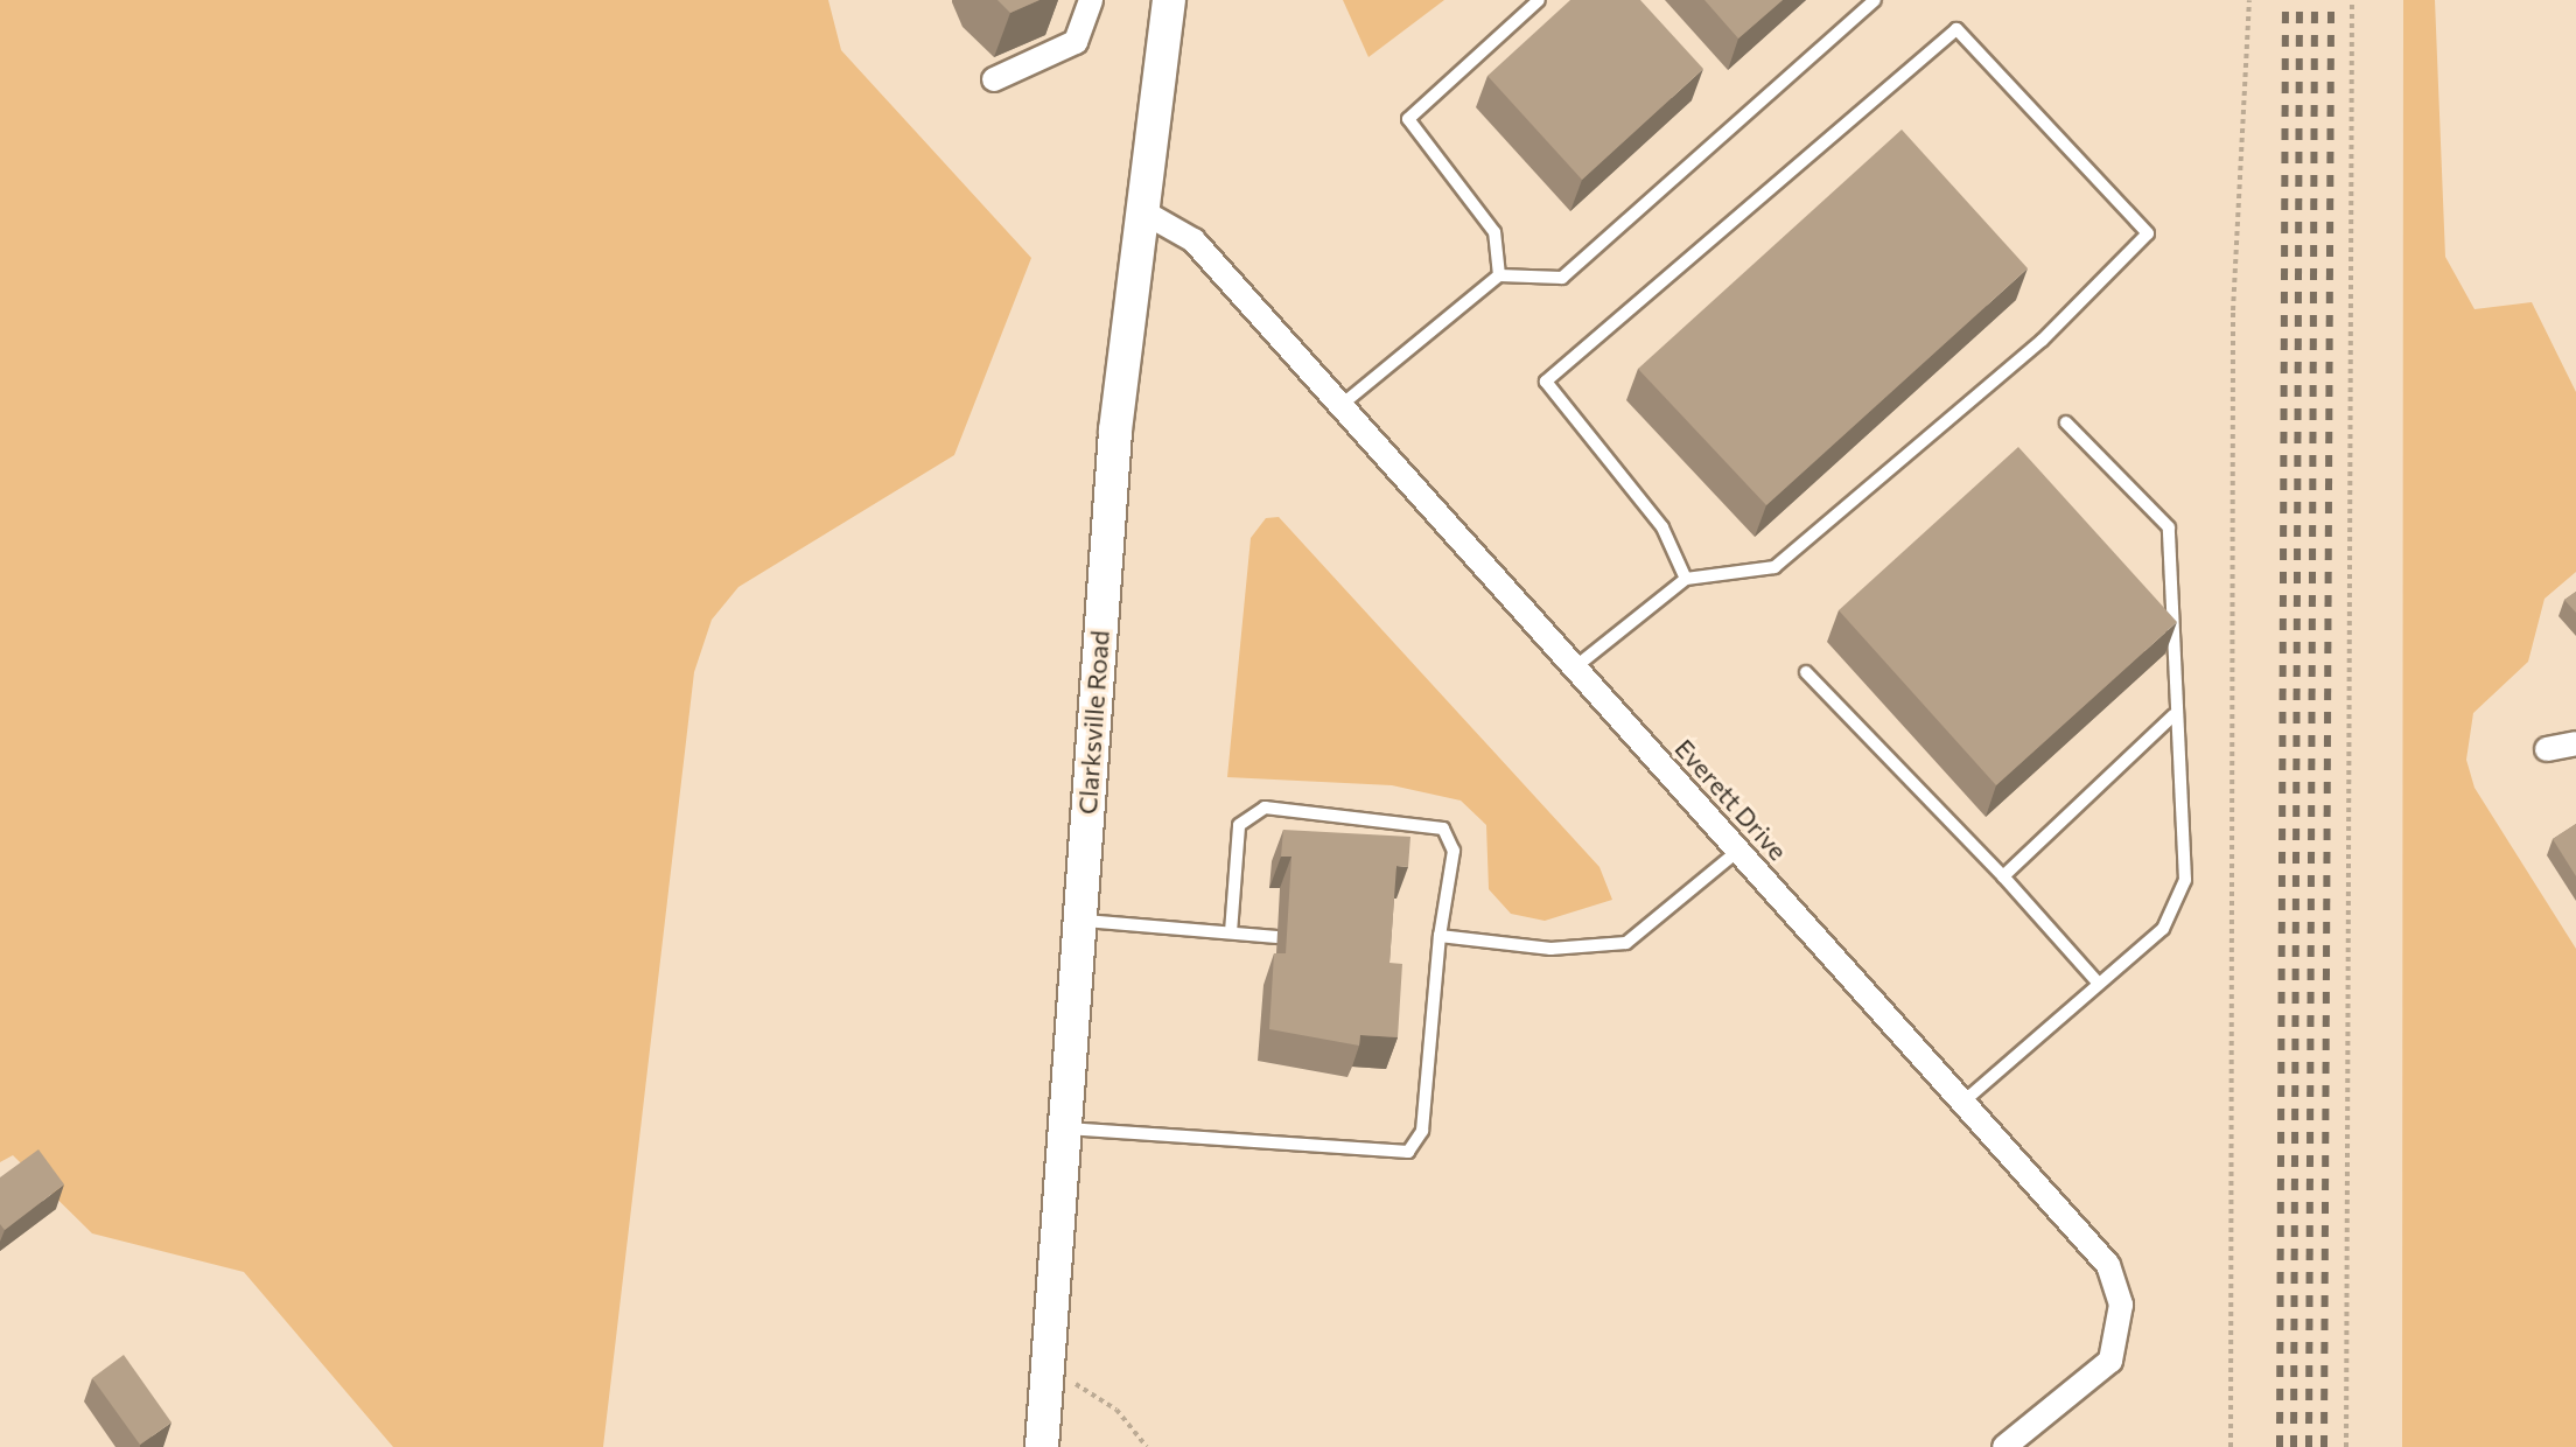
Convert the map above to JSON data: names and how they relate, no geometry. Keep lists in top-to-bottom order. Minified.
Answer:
{"streets":{"street":["Clarksville Road","Everett Drive"]},"crossings":[["Clarksville Road","Everett Drive"]]}
